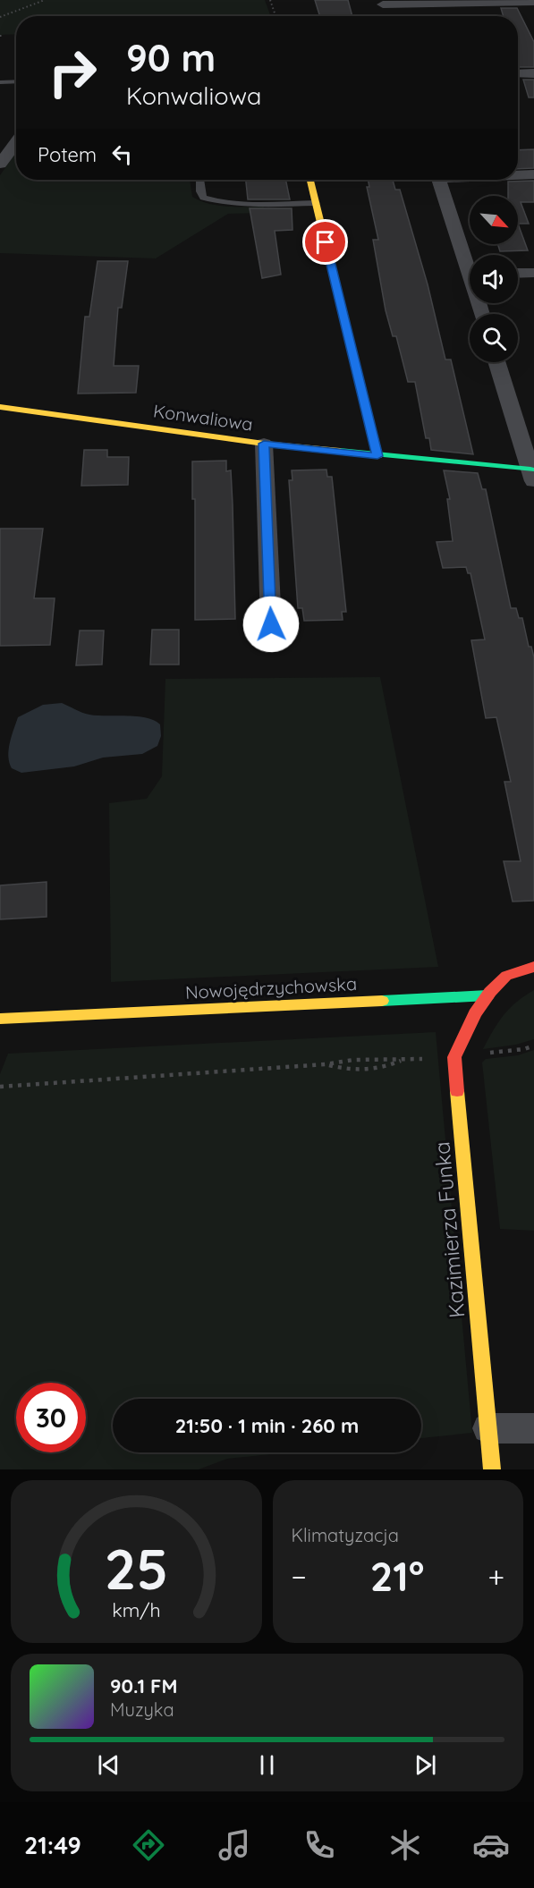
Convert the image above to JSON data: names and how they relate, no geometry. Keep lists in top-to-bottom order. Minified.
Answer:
{"streets":{"street":["Konwaliowa","Nowojędrzychowska","Kazimierza Funka"]},"crossings":[["Nowojędrzychowska","Kazimierza Funka"]],"north":"bottom right","page":{"turn":["90 m","Konwaliowa"],"then":"Potem","limit":"30","trip":"21:50 · 1 min · 260 m","tile":"Klimatyzacja","heat":["−","21°","+"],"song":["90.1 FM","Muzyka"],"tabs":"21:49","gauge":["25","km/h"]}}
